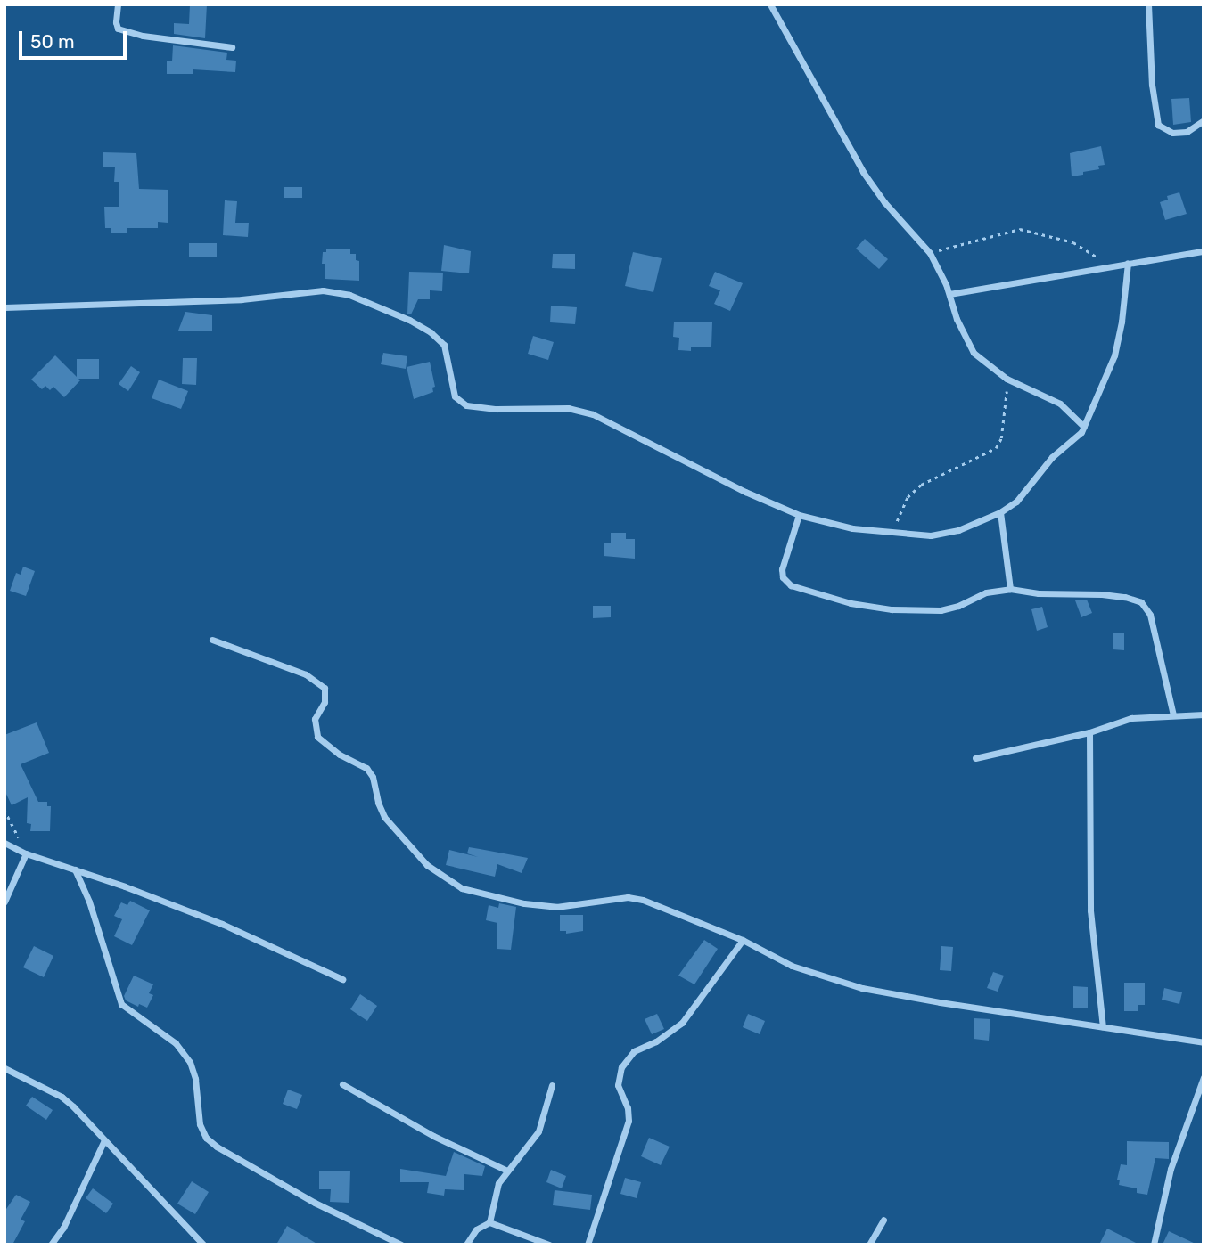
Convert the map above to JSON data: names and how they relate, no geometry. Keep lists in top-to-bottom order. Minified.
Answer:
{"scale_bar":"50 m"}
